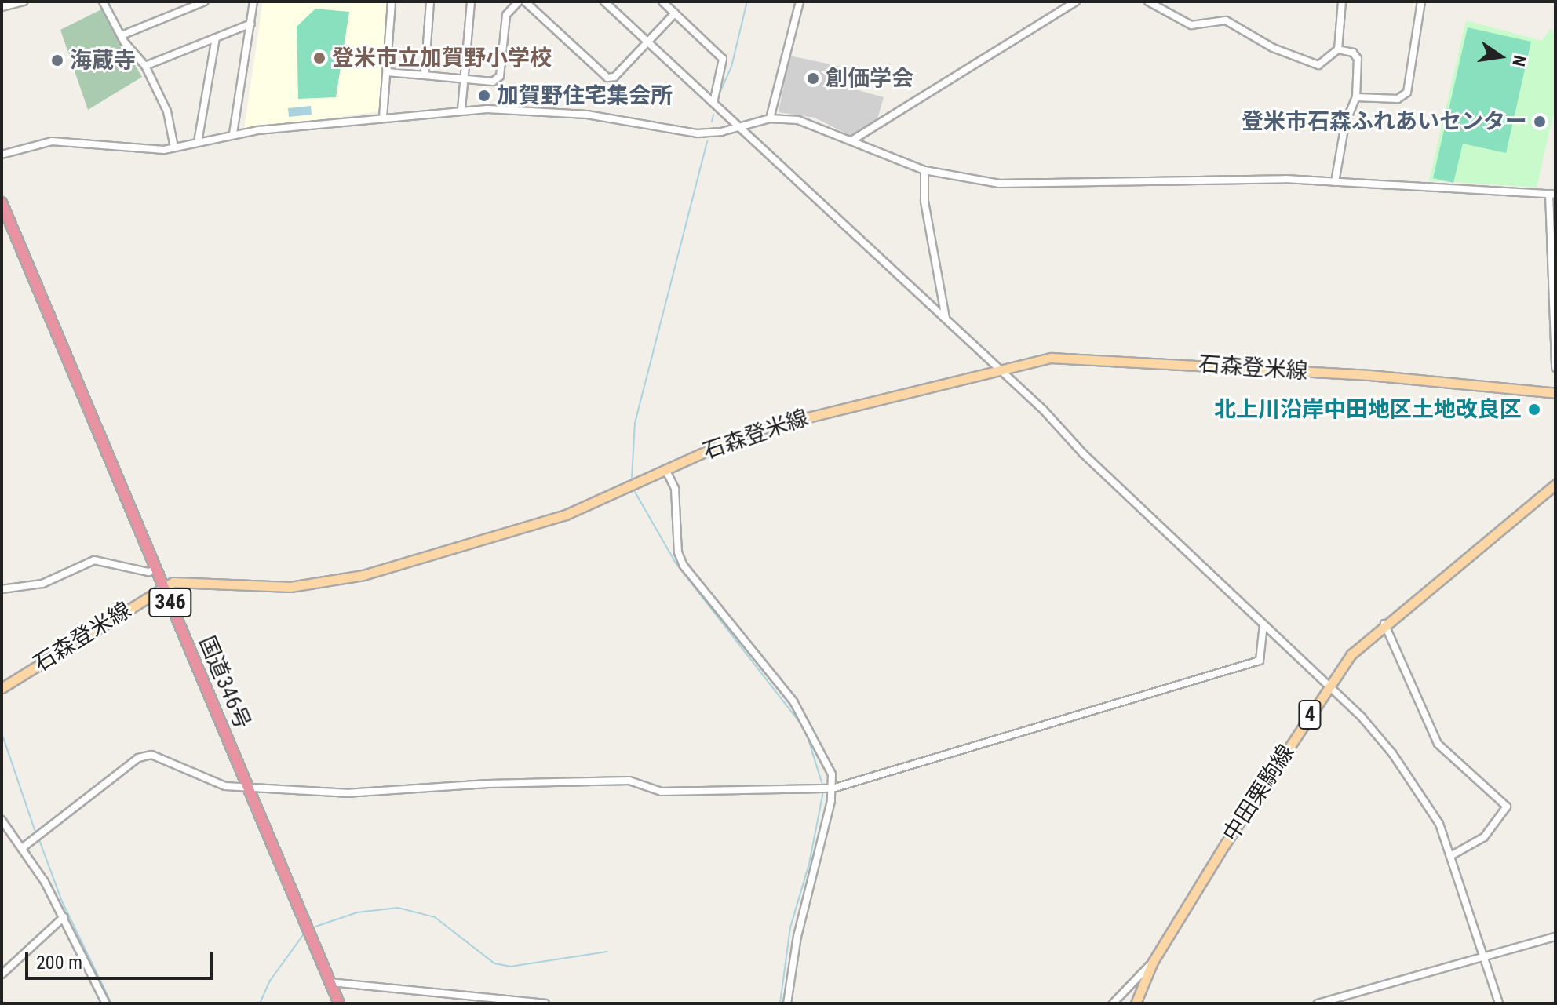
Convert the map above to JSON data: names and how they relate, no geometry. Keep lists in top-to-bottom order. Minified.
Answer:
{"streets":{"highway":["346","国道346号"],"main road":["石森登米線","4","中田栗駒線"]},"crossings":[["石森登米線","国道346号"]],"places":["登米市立加賀野小学校","海蔵寺","創価学会","加賀野住宅集会所","登米市石森ふれあいセンター","北上川沿岸中田地区土地改良区"],"scale_bar":"200 m","north":"right"}
